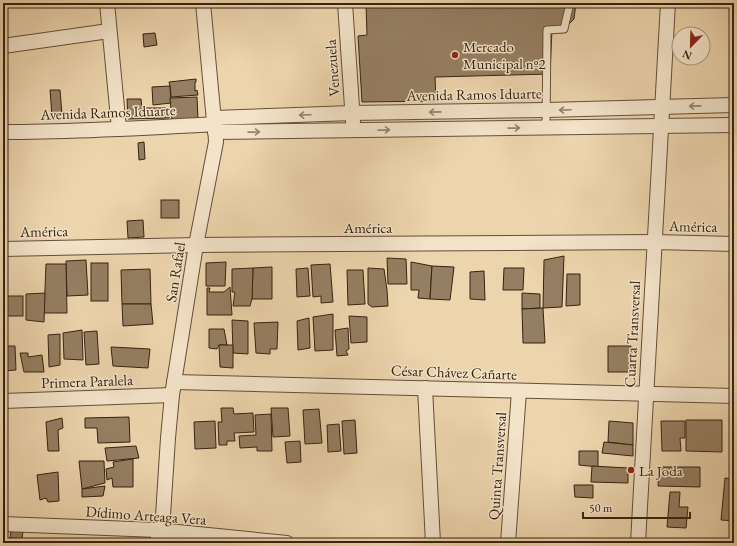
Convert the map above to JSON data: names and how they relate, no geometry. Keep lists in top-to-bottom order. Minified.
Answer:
{"streets":{"street":["Venezuela","Avenida Ramos Iduarte","América","San Rafael","Cuarta Transversal","César Chávez Cañarte","Primera Paralela","Quinta Transversal","Dídimo Arteaga Vera"]},"crossings":[["Venezuela","Avenida Ramos Iduarte"],["Avenida Ramos Iduarte","San Rafael"],["Avenida Ramos Iduarte","Cuarta Transversal"],["América","San Rafael"],["América","Cuarta Transversal"],["San Rafael","César Chávez Cañarte"],["San Rafael","Primera Paralela"],["San Rafael","Dídimo Arteaga Vera"],["Cuarta Transversal","César Chávez Cañarte"],["César Chávez Cañarte","Primera Paralela"],["César Chávez Cañarte","Quinta Transversal"]],"places":["Mercado Municipal nº2","La Joda"],"scale_bar":"50 m","north":"bottom left"}
